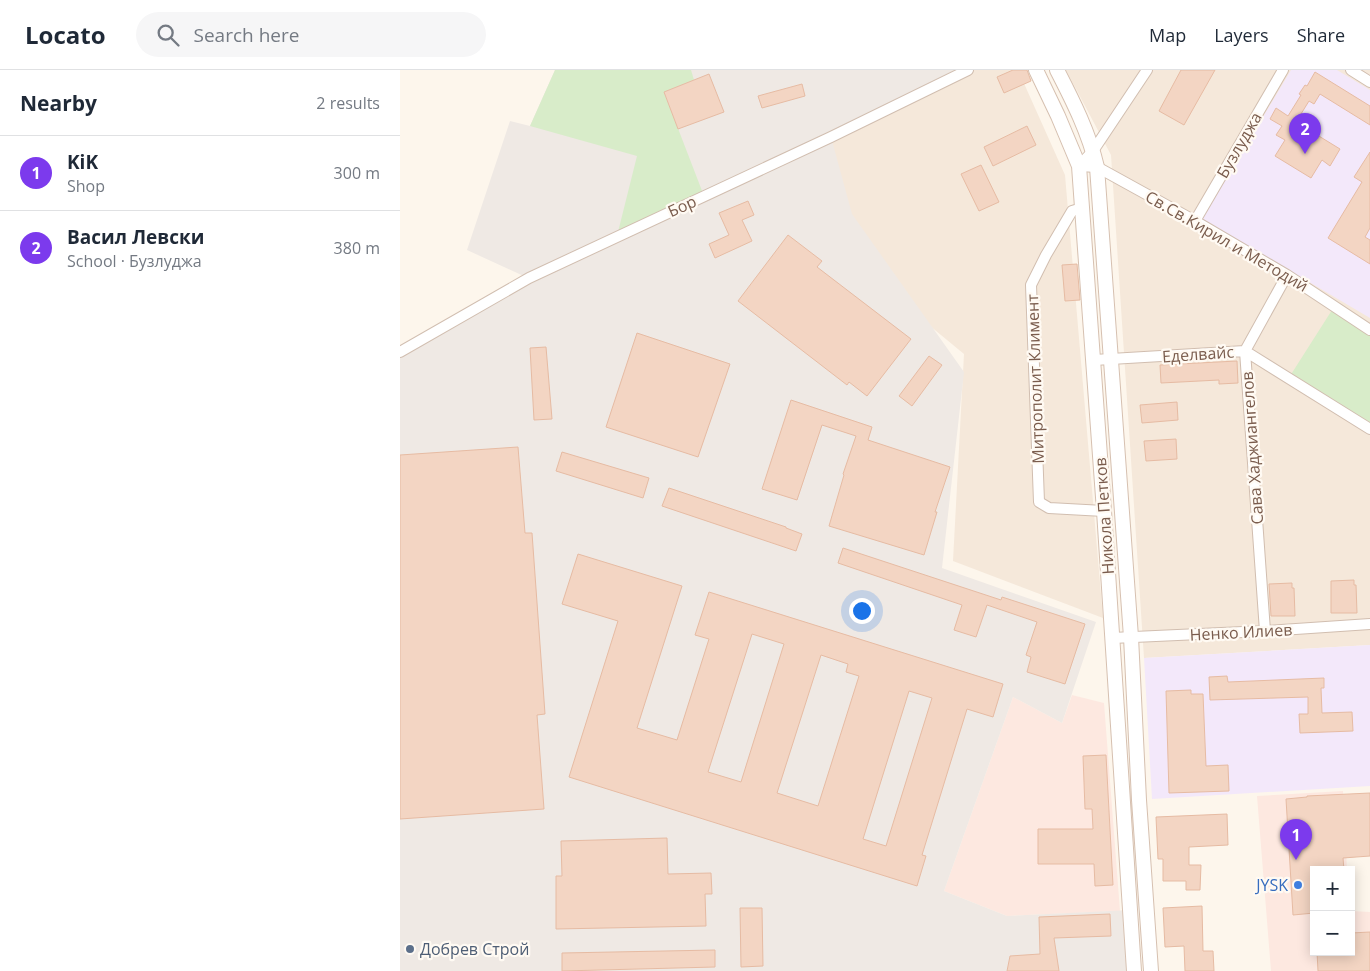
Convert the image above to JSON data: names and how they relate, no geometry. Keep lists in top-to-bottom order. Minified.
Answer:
{"streets":{"main road":["Никола Петков"],"street":["Бузлуджа","Бор","Св.Св.Кирил и Методий","Еделвайс","Митрополит Климент","Сава Хаджиангелов","Ненко Илиев"]},"crossings":[["Бузлуджа","Св.Св.Кирил и Методий"],["Св.Св.Кирил и Методий","Сава Хаджиангелов"],["Св.Св.Кирил и Методий","Никола Петков"],["Еделвайс","Сава Хаджиангелов"],["Еделвайс","Никола Петков"],["Митрополит Климент","Никола Петков"],["Сава Хаджиангелов","Ненко Илиев"],["Никола Петков","Ненко Илиев"]],"places":["JYSK","Добрев Строй"],"page":{"header":"Locato","search":"Search here","nav":["Map","Layers","Share"],"heading":["Nearby","2 results"],"pins":["2","1"],"list":[{"mark":"1","name":"KiK","note":"Shop","value":"300 m"},{"mark":"2","name":"Васил Левски","note":"School · Бузлуджа","value":"380 m"}],"map_buttons":["+","−"]}}
